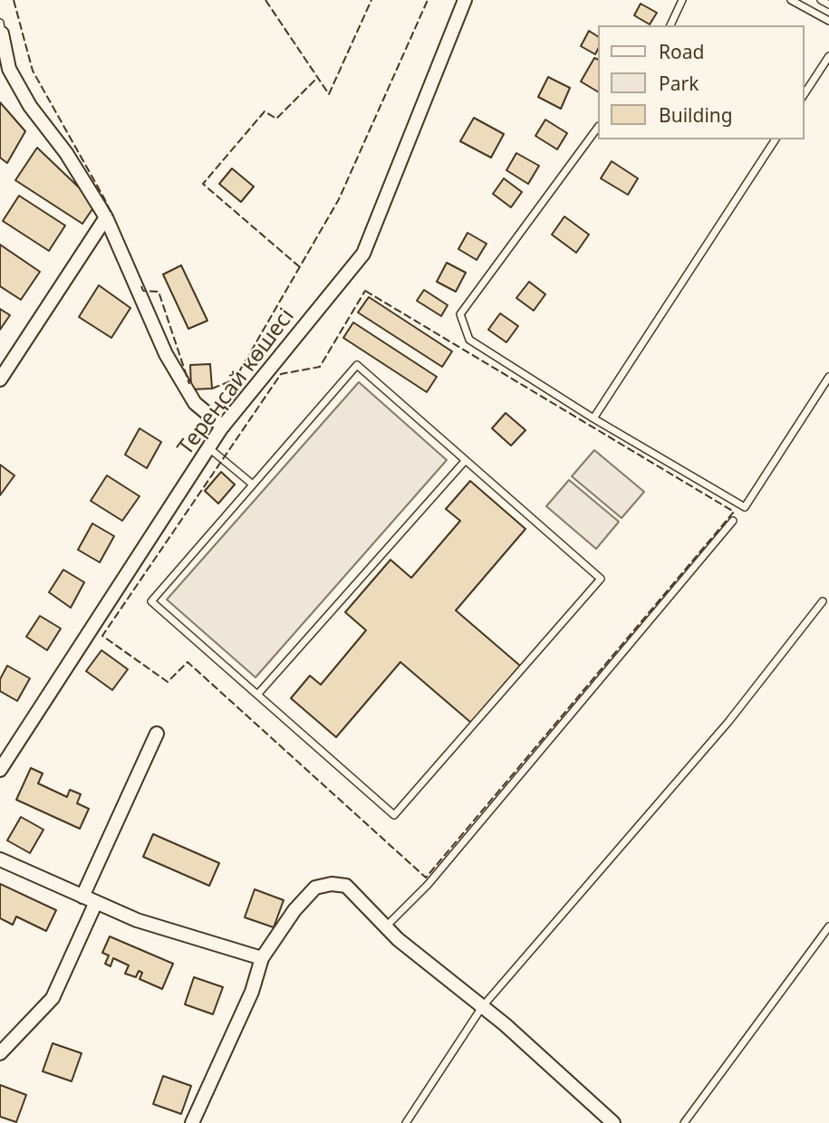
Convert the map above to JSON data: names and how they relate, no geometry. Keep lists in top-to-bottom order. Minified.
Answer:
{"streets":{"street":["Тереңсай көшесі"]},"legend":["Road","Park","Building"]}
